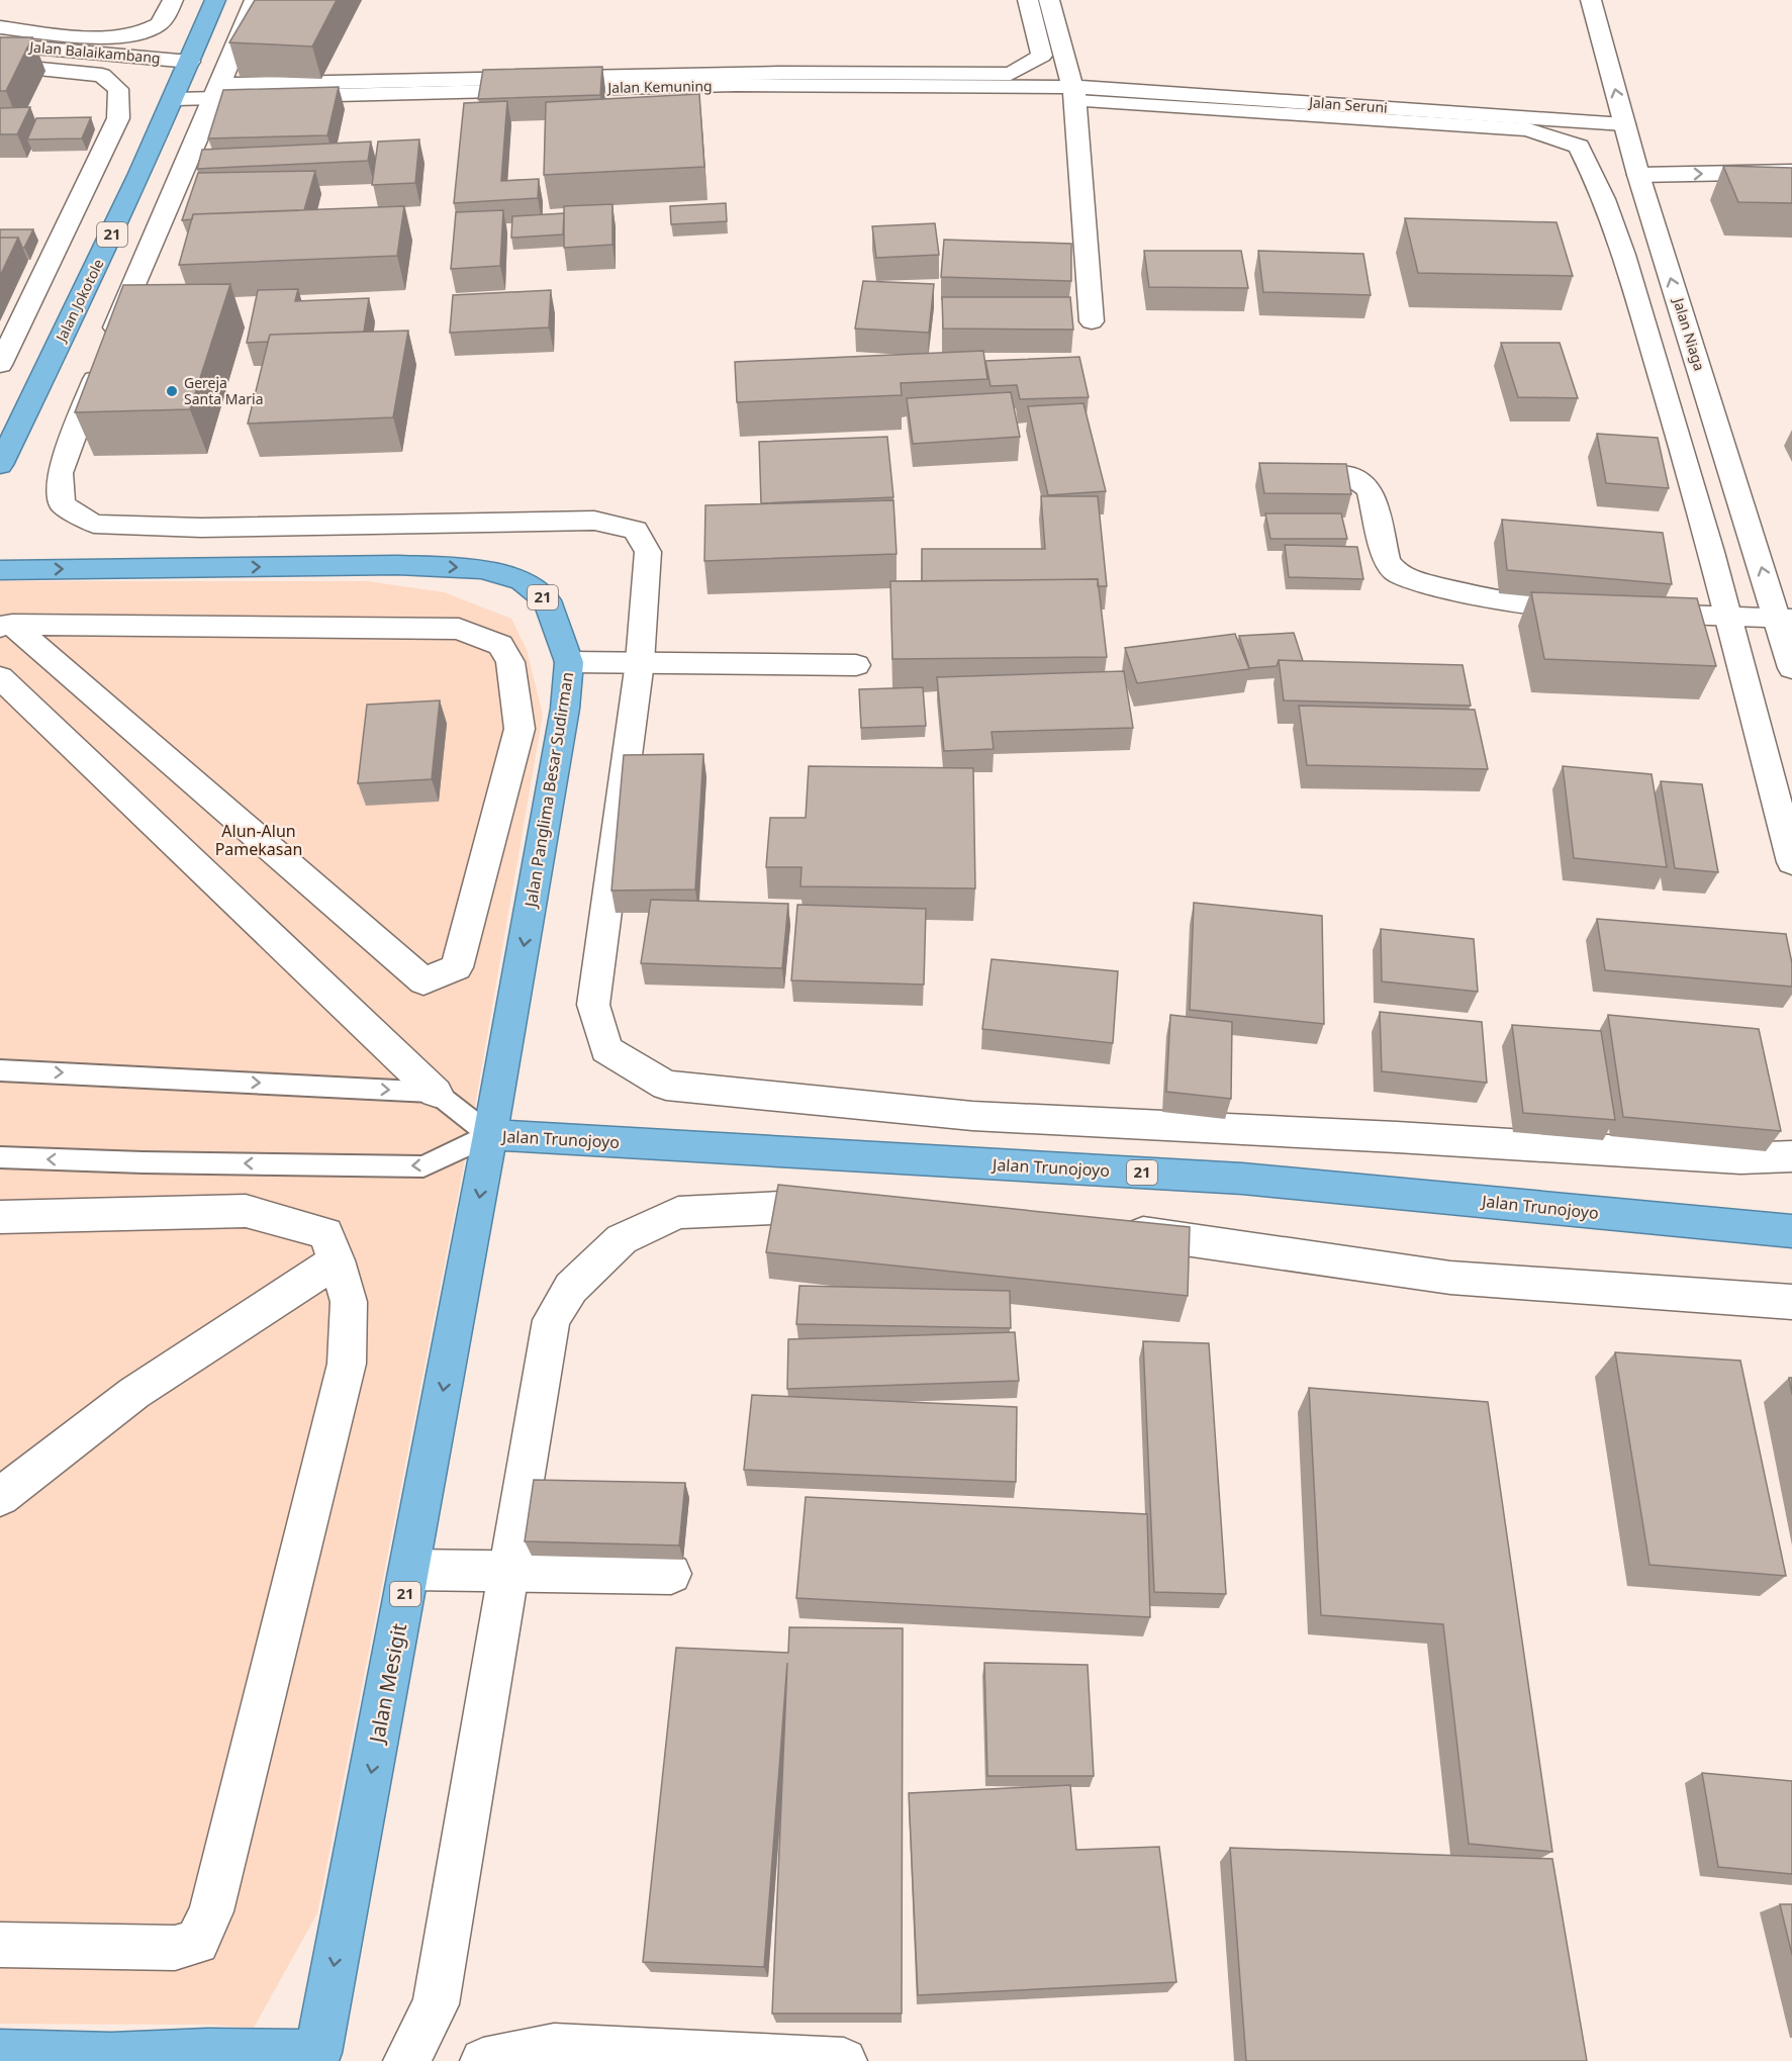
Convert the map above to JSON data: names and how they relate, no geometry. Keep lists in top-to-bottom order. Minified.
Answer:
{"streets":{"highway":["21","Jalan Jokotole","Jalan Panglima Besar Sudirman","Jalan Trunojoyo","Jalan Mesigit"],"street":["Jalan Balaikambang","Jalan Kemuning","Jalan Seruni","Jalan Niaga"]},"crossings":[["Jalan Balaikambang","Jalan Jokotole"],["Jalan Kemuning","Jalan Seruni"],["Jalan Kemuning","Jalan Jokotole"],["Jalan Seruni","Jalan Niaga"],["Jalan Panglima Besar Sudirman","Jalan Trunojoyo"],["Jalan Panglima Besar Sudirman","Jalan Mesigit"],["Jalan Trunojoyo","Jalan Mesigit"]],"one_way":["Jalan Niaga","Jalan Mesigit"],"parks":["Alun-Alun Pamekasan"],"places":["Gereja Santa Maria"]}
